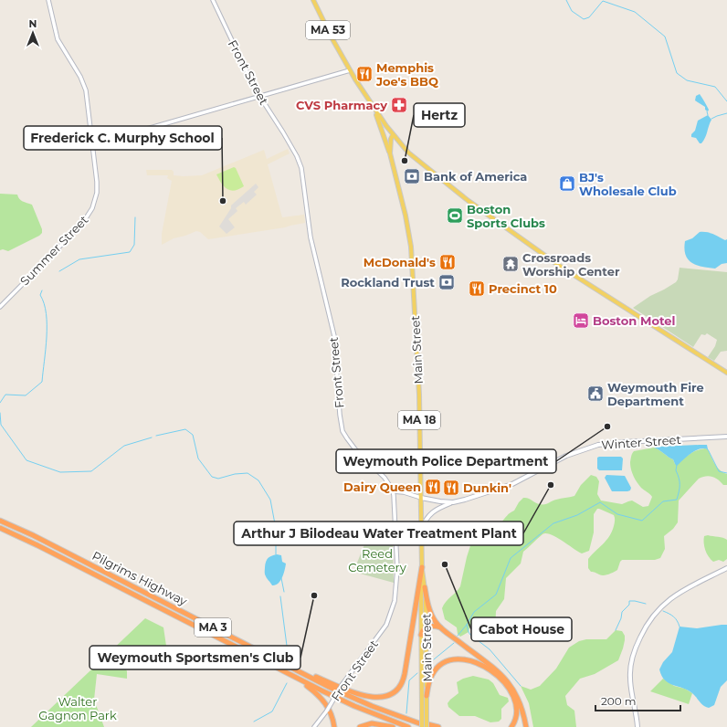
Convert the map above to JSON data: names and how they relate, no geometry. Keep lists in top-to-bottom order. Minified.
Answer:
{"streets":{"highway":["Pilgrims Highway","MA 3"],"main road":["MA 53","Main Street","MA 18","Winter Street"],"street":["Front Street","Summer Street"]},"crossings":[["MA 53","Main Street"],["Front Street","Winter Street"],["Main Street","MA 18"],["Main Street","Winter Street"],["Pilgrims Highway","MA 3"]],"parks":["Reed Cemetery","Walter Gagnon Park"],"places":{"restaurant":["Memphis Joe's BBQ","McDonald's","Precinct 10","Dairy Queen","Dunkin'"],"pharmacy":["CVS Pharmacy"],"other":["Hertz","Frederick C. Murphy School","Weymouth Police Department","Arthur J Bilodeau Water Treatment Plant","Cabot House","Weymouth Sportsmen's Club"],"bank":["Bank of America","Rockland Trust"],"shop":["BJ's Wholesale Club"],"sports":["Boston Sports Clubs"],"temple":["Crossroads Worship Center"],"hotel":["Boston Motel"],"public building":["Weymouth Fire Department"]},"scale_bar":"200 m","north":"top"}
